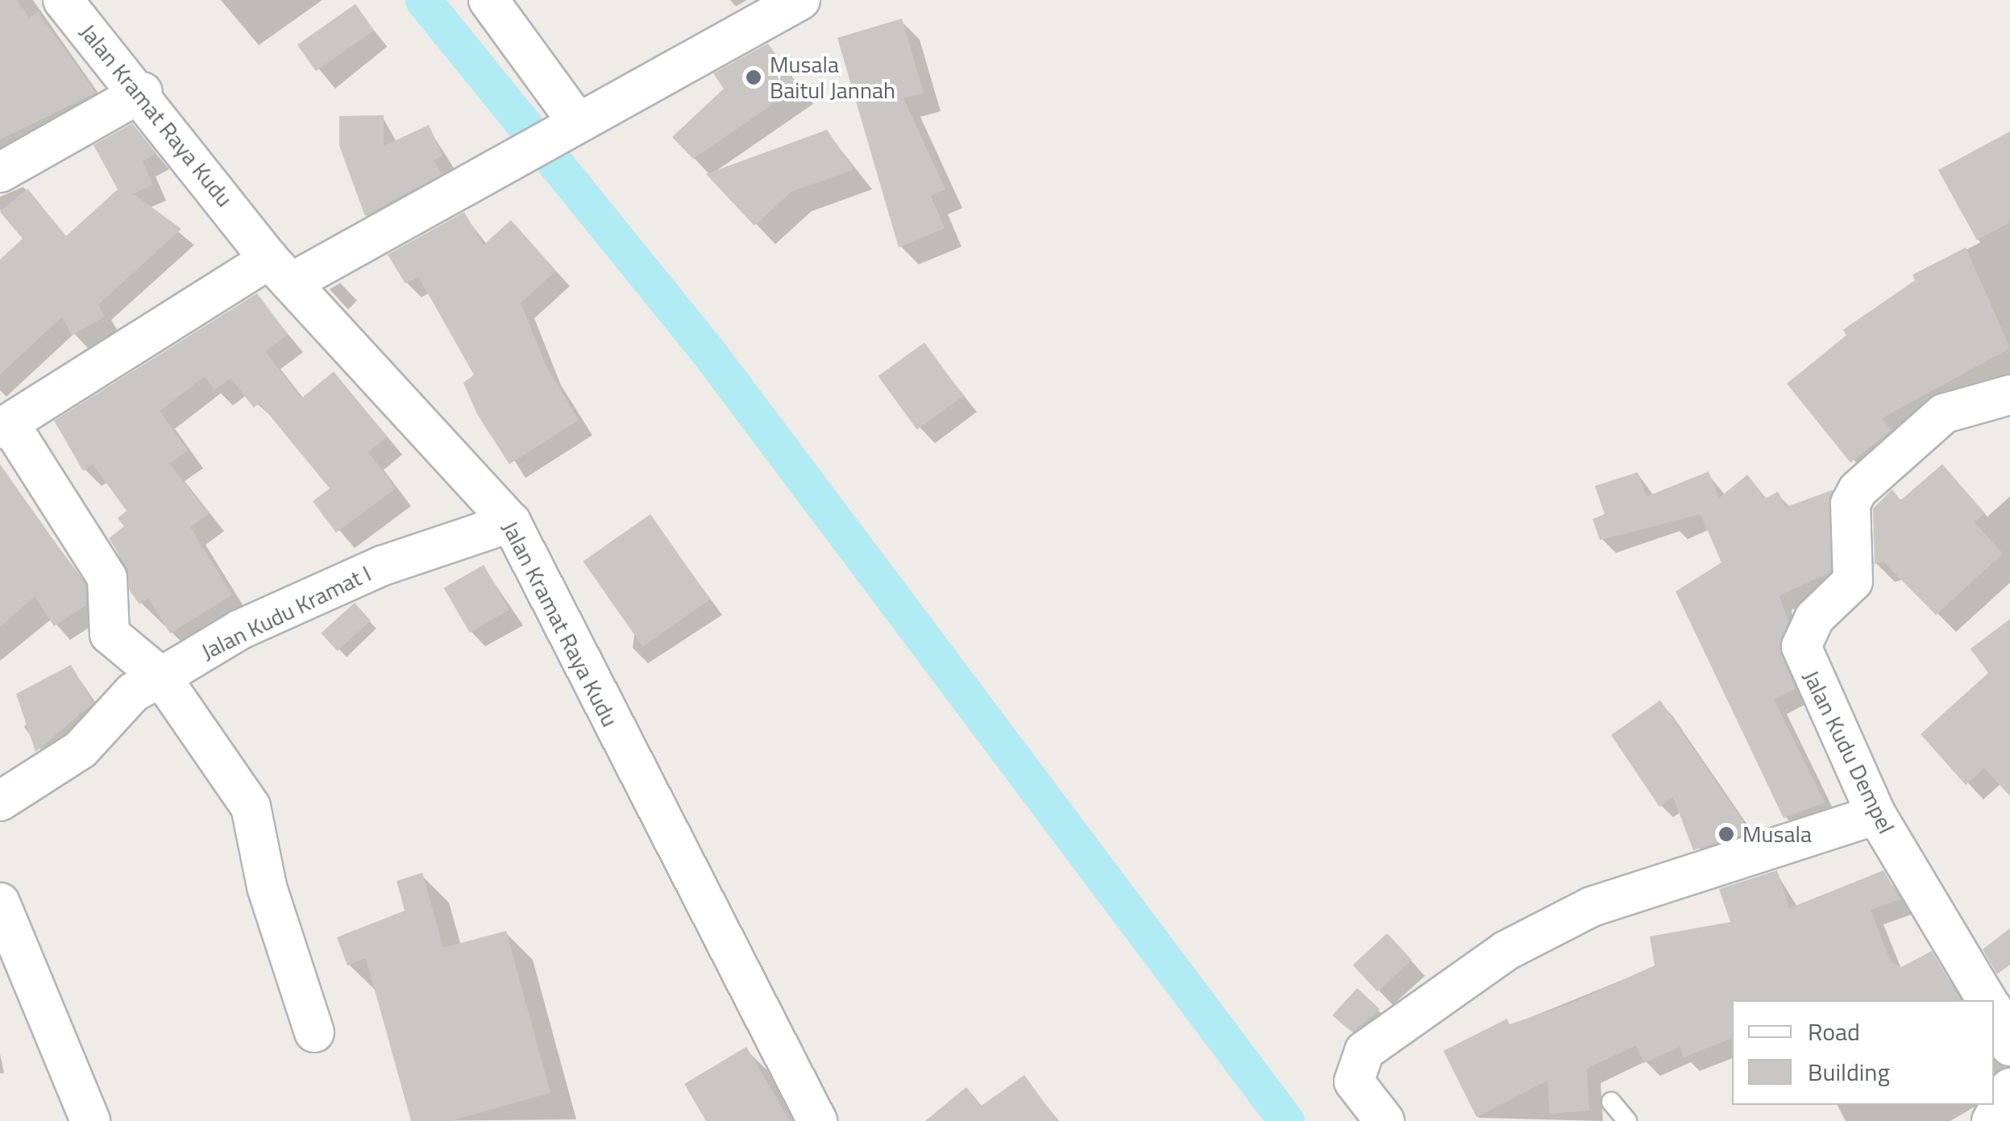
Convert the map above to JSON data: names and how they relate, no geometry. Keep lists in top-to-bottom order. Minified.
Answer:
{"streets":{"street":["Jalan Kramat Raya Kudu","Jalan Kudu Kramat I","Jalan Kudu Dempel"]},"crossings":[["Jalan Kramat Raya Kudu","Jalan Kudu Kramat I"]],"places":["Musala Baitul Jannah","Musala"],"legend":["Road","Building"]}
